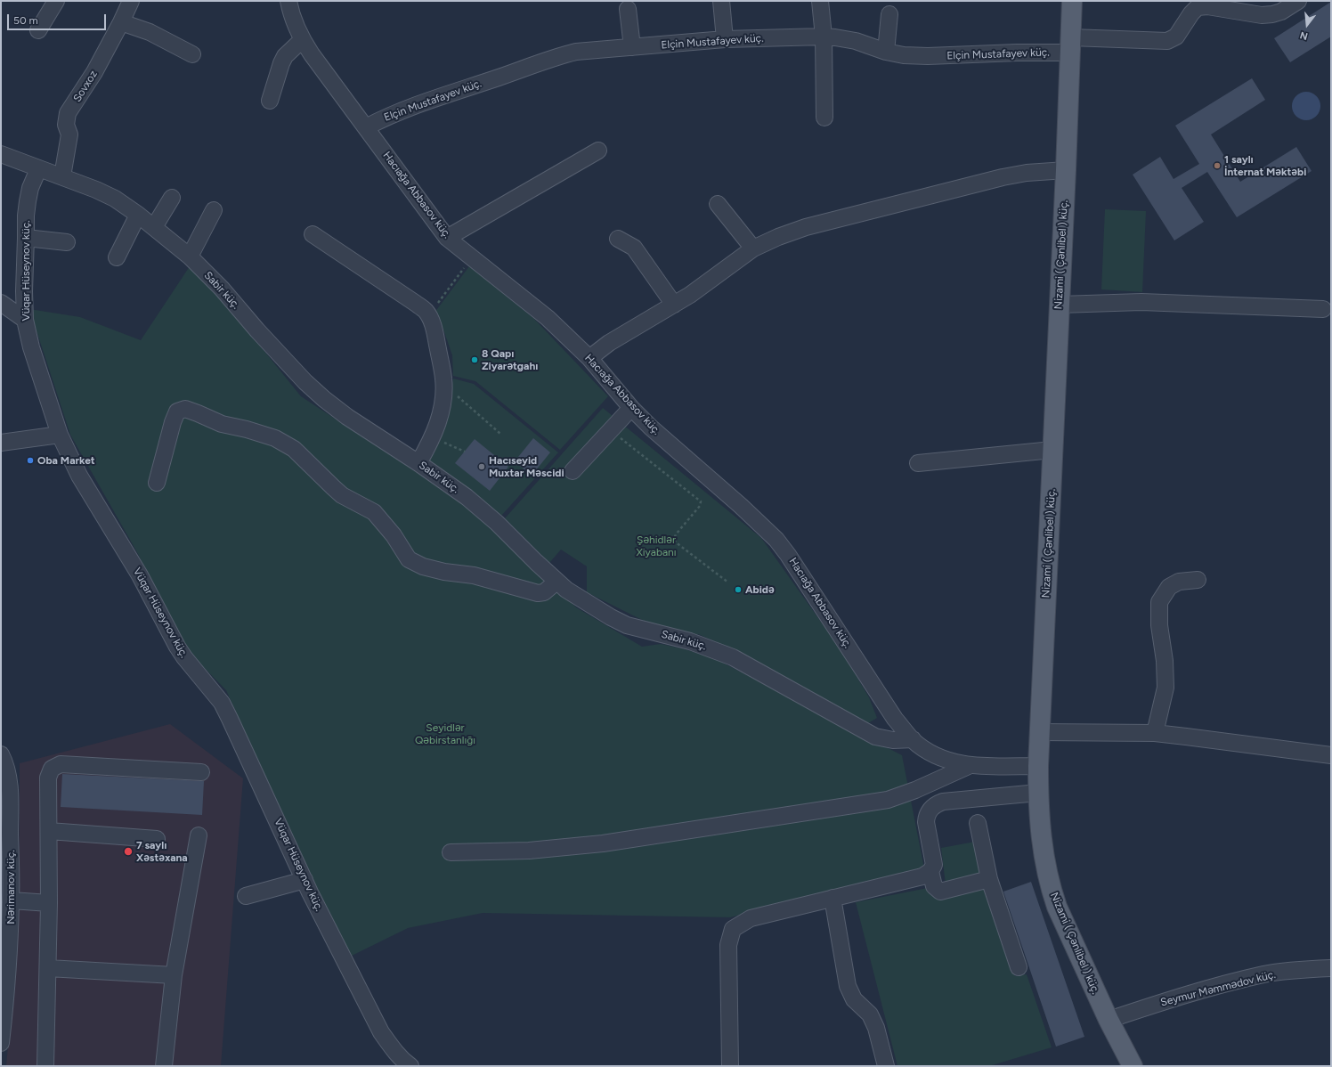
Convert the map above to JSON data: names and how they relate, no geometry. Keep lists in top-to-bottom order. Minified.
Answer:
{"streets":{"main road":["Nizami ( Çənlibel ) küç."],"street":["Elçin Mustafayev küç.","Sovxoz","Hacıağa Abbasov küç.","Vüqar Hüseynov küç.","Sabir küç.","Nərimanov küç.","Seymur Məmmədov küç."]},"crossings":[["Elçin Mustafayev küç.","Hacıağa Abbasov küç."],["Elçin Mustafayev küç.","Nizami ( Çənlibel ) küç."],["Sovxoz","Sabir küç."],["Hacıağa Abbasov küç.","Nizami ( Çənlibel ) küç."],["Hacıağa Abbasov küç.","Sabir küç."],["Nizami ( Çənlibel ) küç.","Seymur Məmmədov küç."],["Vüqar Hüseynov küç.","Sabir küç."]],"parks":["Şəhidlər Xiyabanı","Seyidlər Qəbirstanlığı"],"places":["1 saylı İnternat Məktəbi","8 Qapı Ziyarətgahı","Oba Market","Hacıseyid Muxtar Məscidi","Abidə","7 saylı Xəstəxana"],"scale_bar":"50 m","north":"bottom"}
